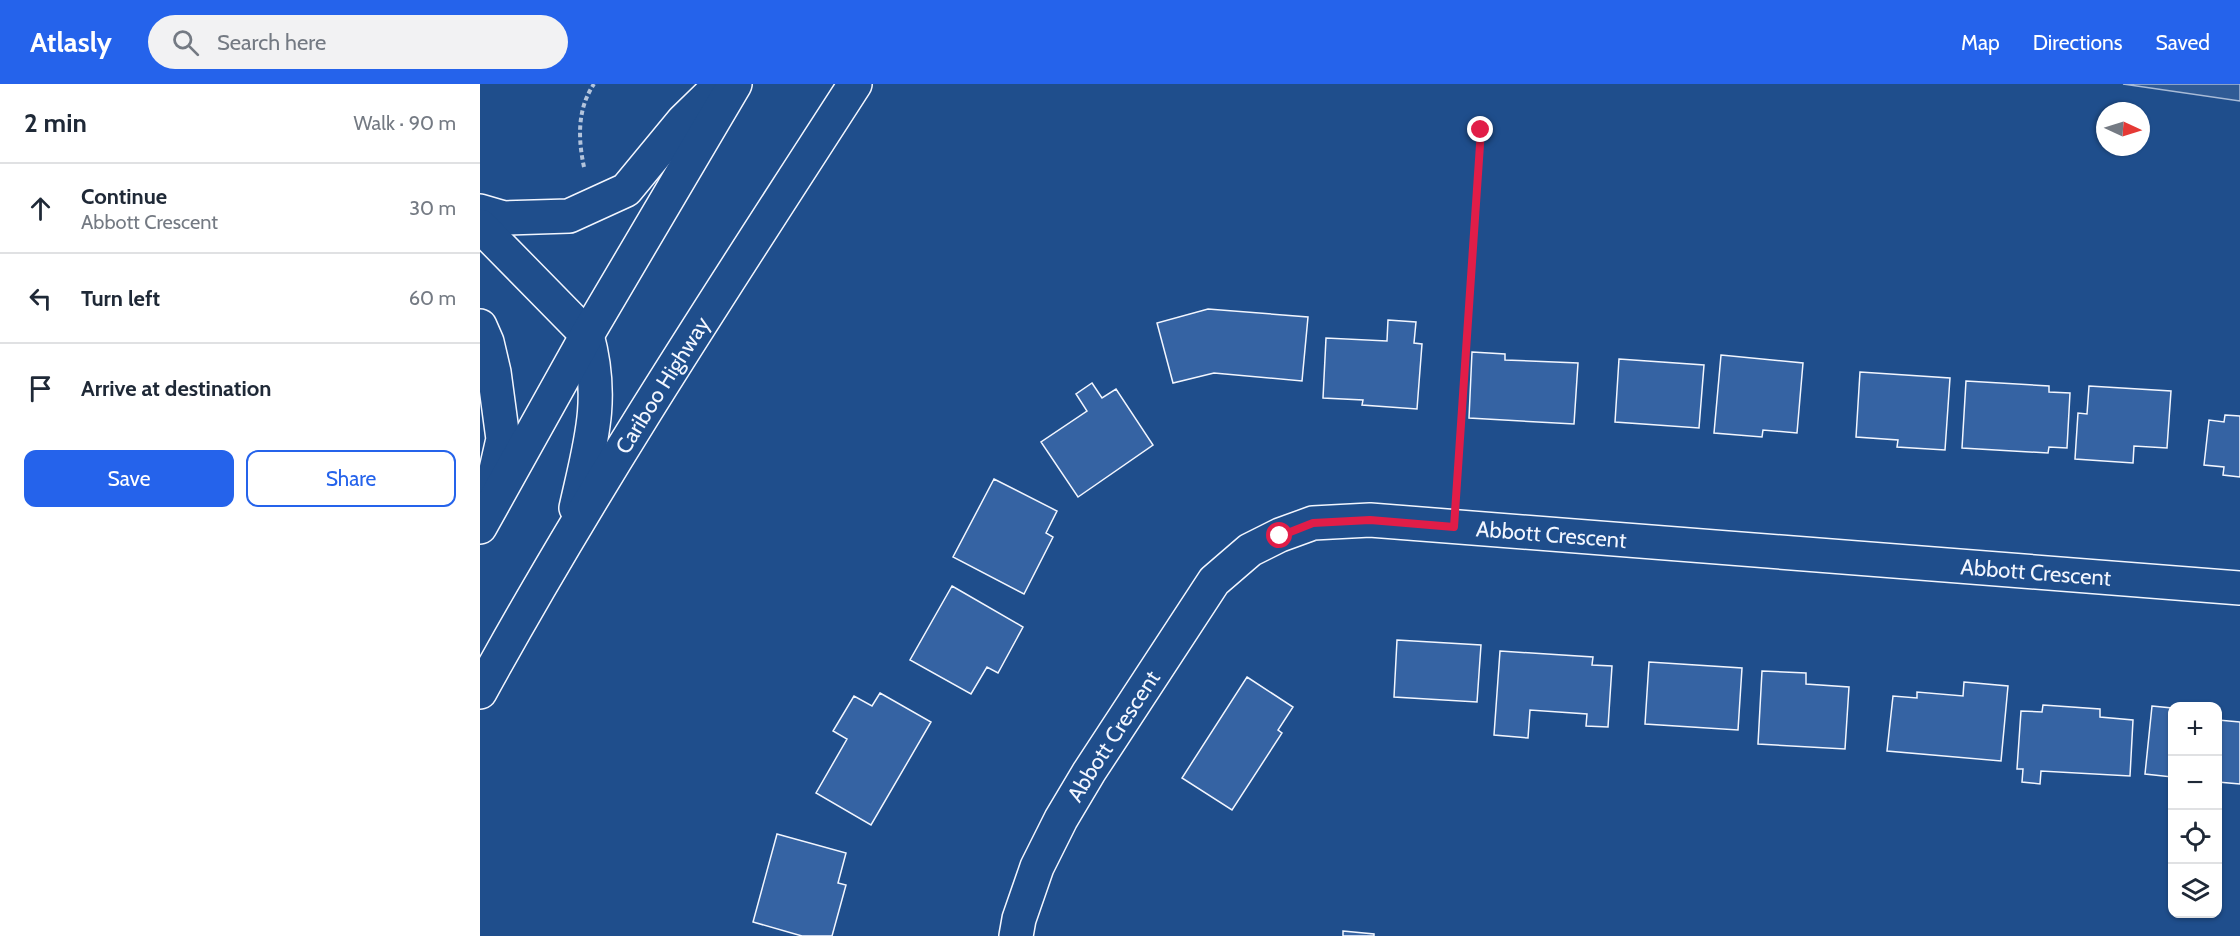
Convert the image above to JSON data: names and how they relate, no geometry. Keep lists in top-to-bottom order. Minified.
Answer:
{"streets":{"main road":["Cariboo Highway","Abbott Crescent"]},"north":"right","page":{"header":"Atlasly","search":"Search here","nav":["Map","Directions","Saved"],"heading":["2 min","Walk · 90 m"],"list":[["Continue","Abbott Crescent","30 m"],["Turn left","60 m"],"Arrive at destination"],"buttons":["Save","Share"],"map_buttons":["+","−"]}}
